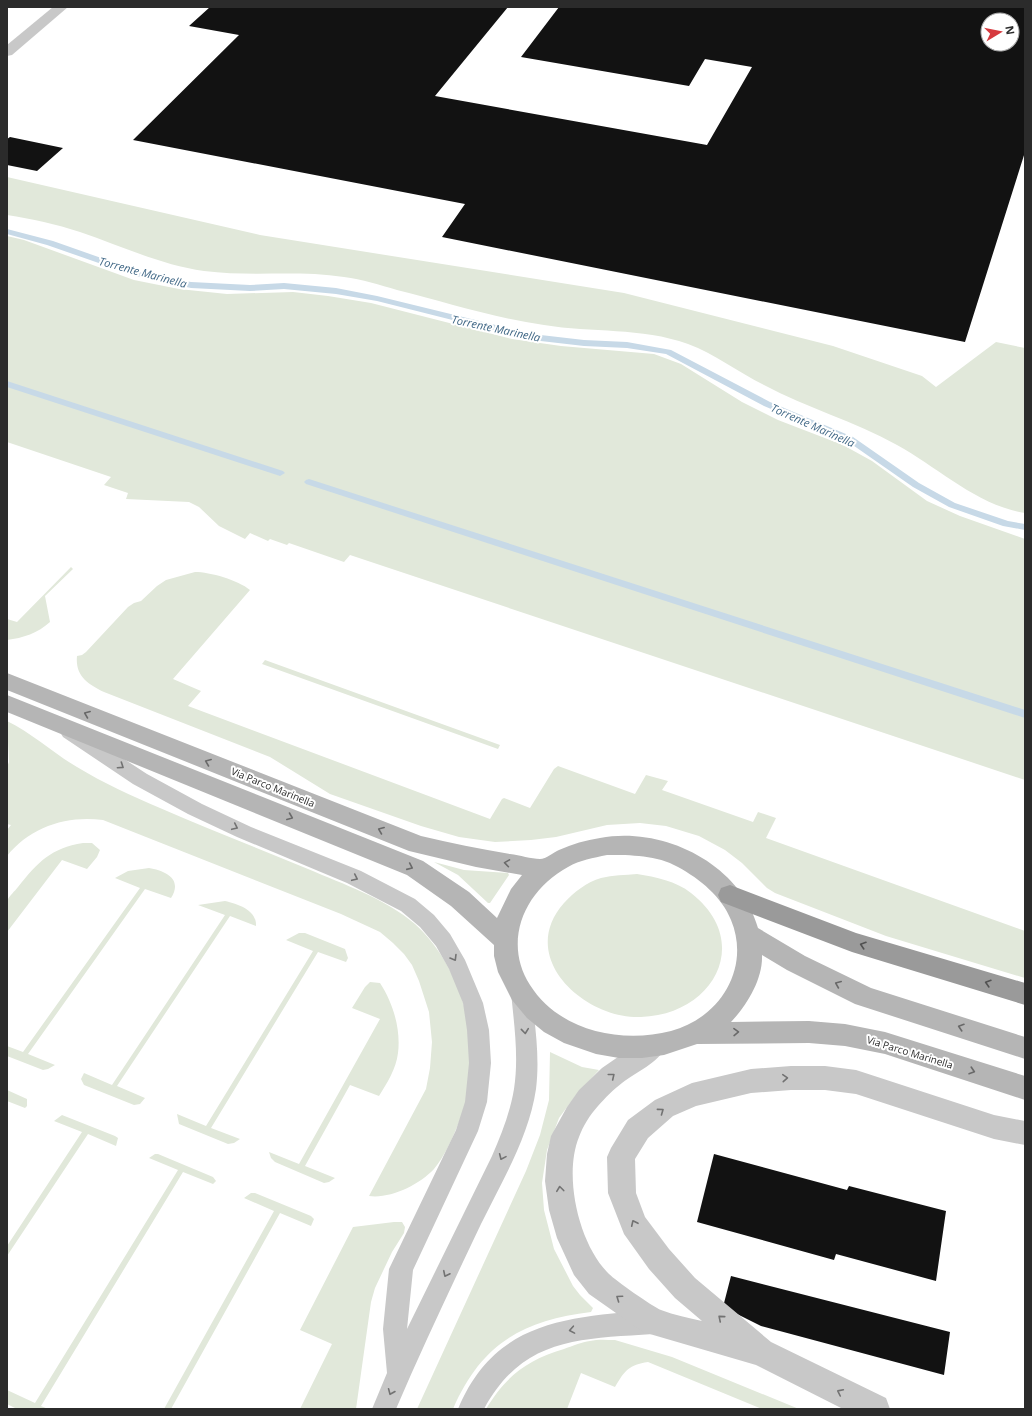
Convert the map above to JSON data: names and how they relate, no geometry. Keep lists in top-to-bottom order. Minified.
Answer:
{"streets":{"main road":["Via Parco Marinella"]},"water":["Torrente Marinella"],"north":"right"}
